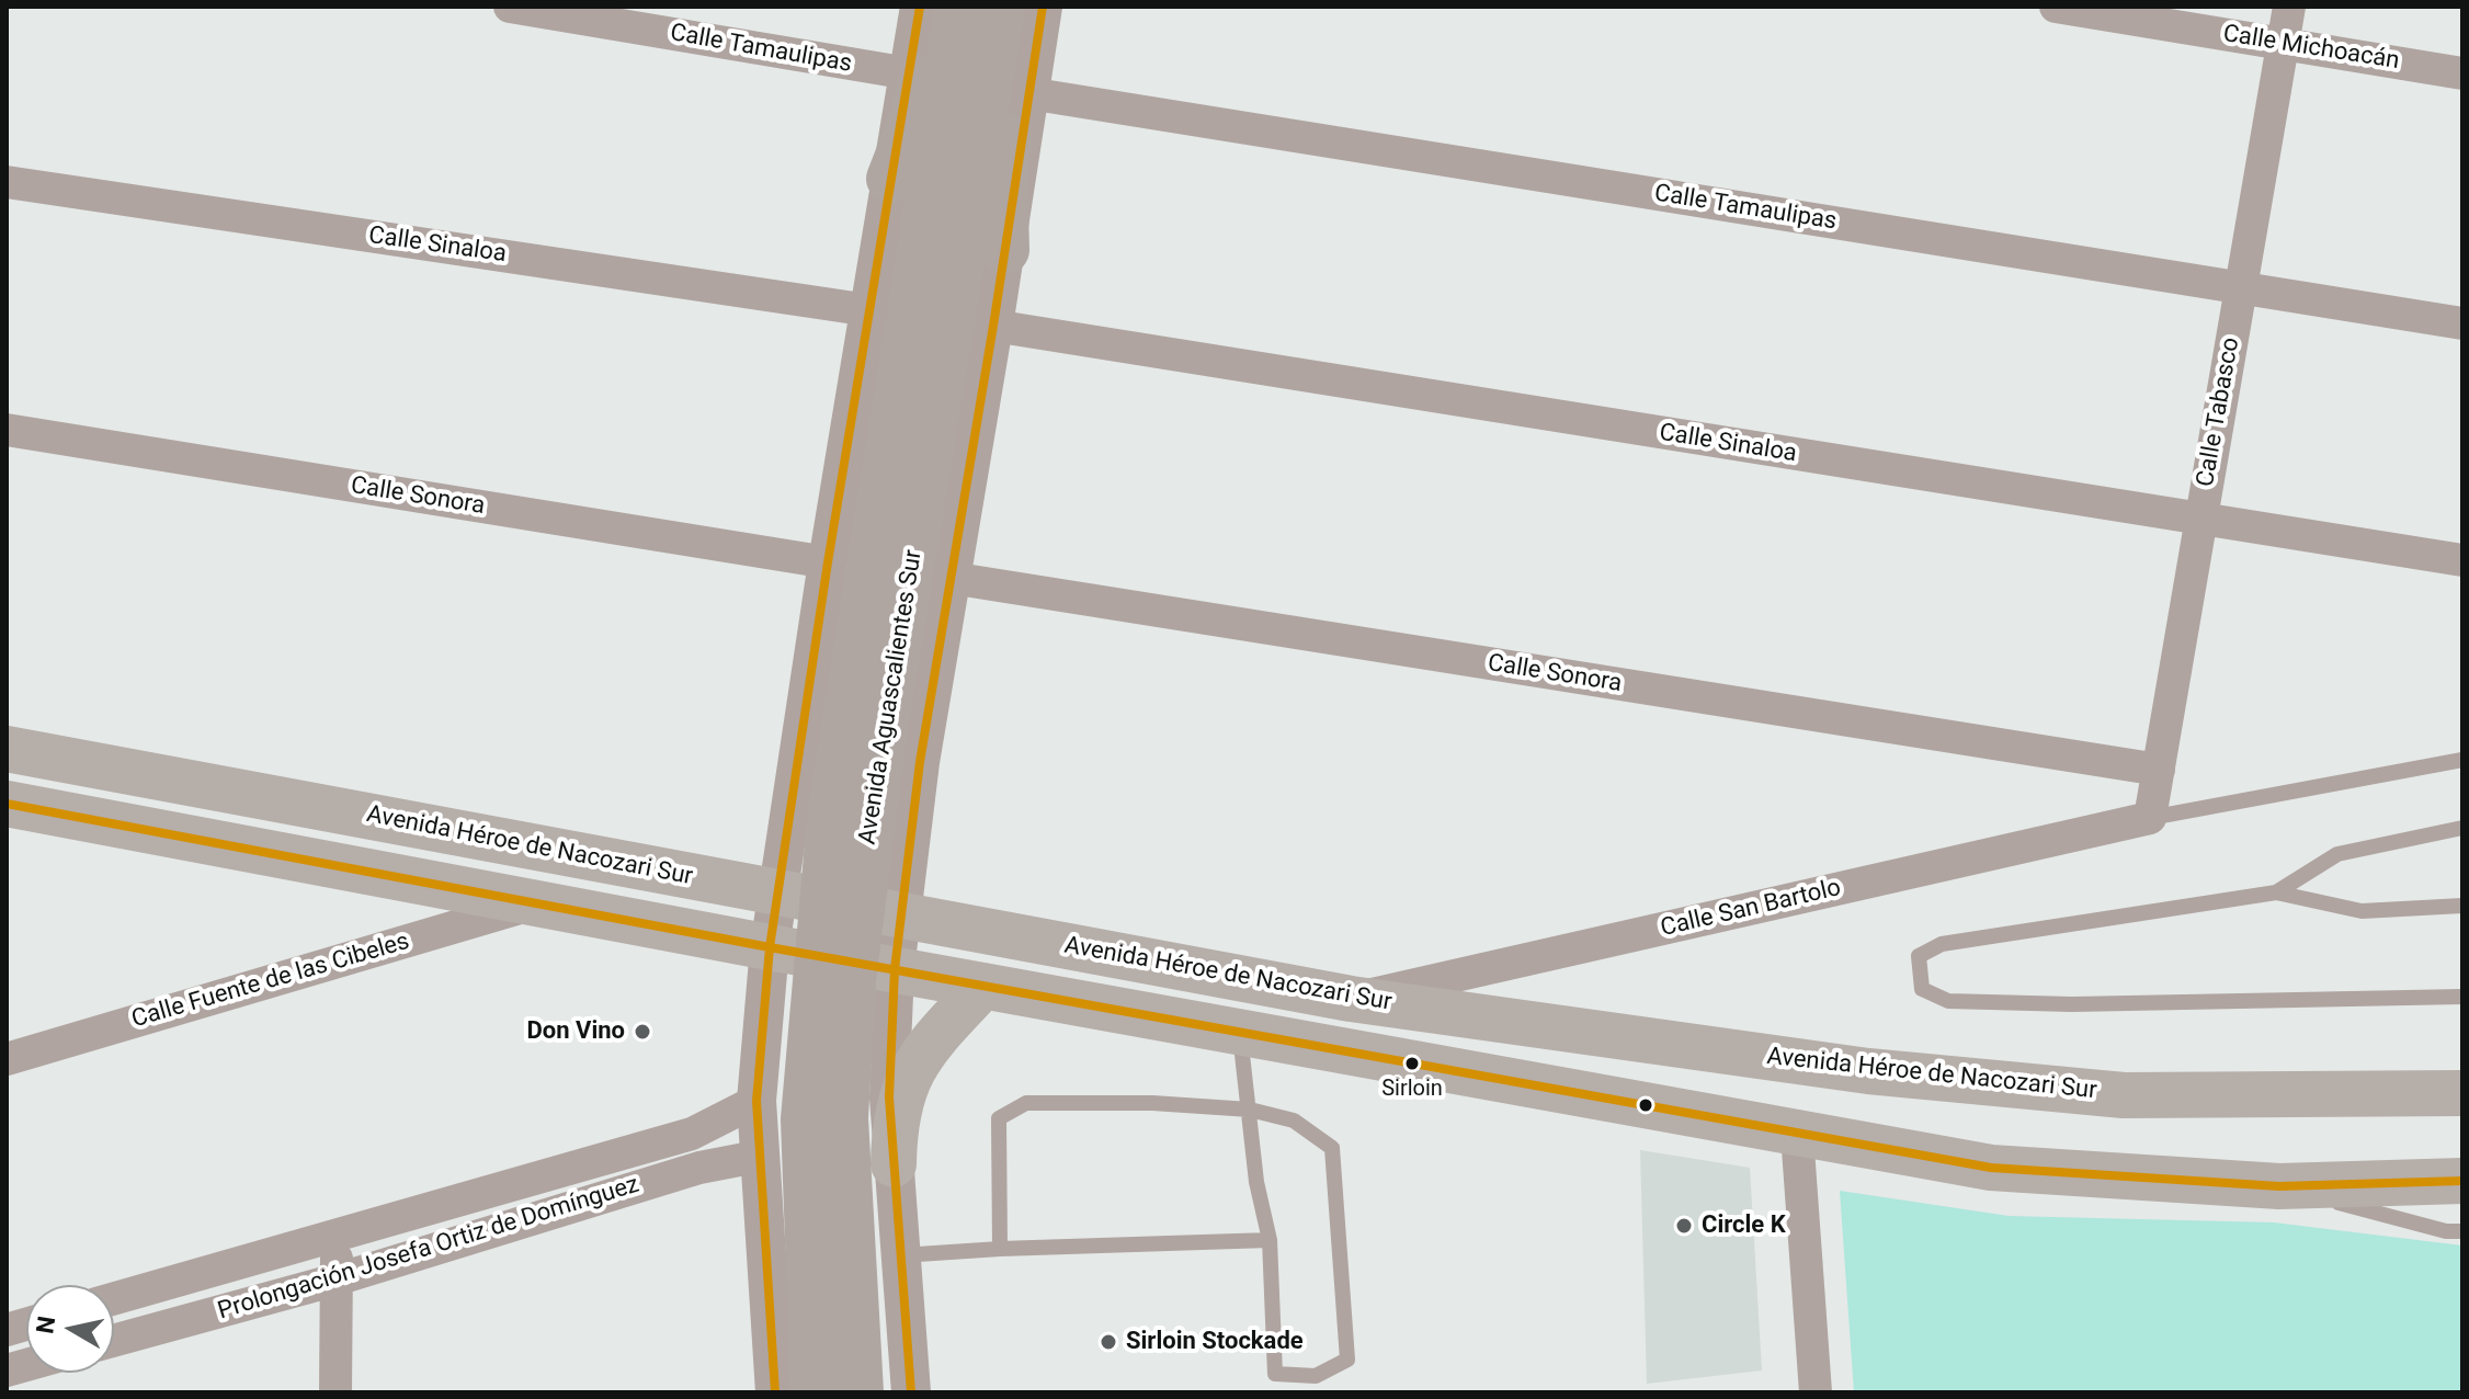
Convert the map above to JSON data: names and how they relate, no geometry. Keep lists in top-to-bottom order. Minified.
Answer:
{"streets":{"main road":["Avenida Aguascalientes Sur","Avenida Héroe de Nacozari Sur"],"street":["Calle Michoacán","Calle Tamaulipas","Calle Sinaloa","Calle Tabasco","Calle Sonora","Calle San Bartolo","Calle Fuente de las Cibeles","Prolongación Josefa Ortiz de Domínguez"]},"crossings":[["Calle Michoacán","Calle Tabasco"],["Calle Tamaulipas","Calle Tabasco"],["Calle Tamaulipas","Avenida Aguascalientes Sur"],["Calle Sinaloa","Calle Tabasco"],["Calle Sinaloa","Avenida Aguascalientes Sur"],["Calle Tabasco","Calle Sonora"],["Calle Tabasco","Calle San Bartolo"],["Calle Sonora","Avenida Aguascalientes Sur"],["Avenida Aguascalientes Sur","Avenida Héroe de Nacozari Sur"],["Avenida Héroe de Nacozari Sur","Calle San Bartolo"]],"places":["Don Vino","Sirloin","Circle K","Sirloin Stockade"],"north":"left"}
